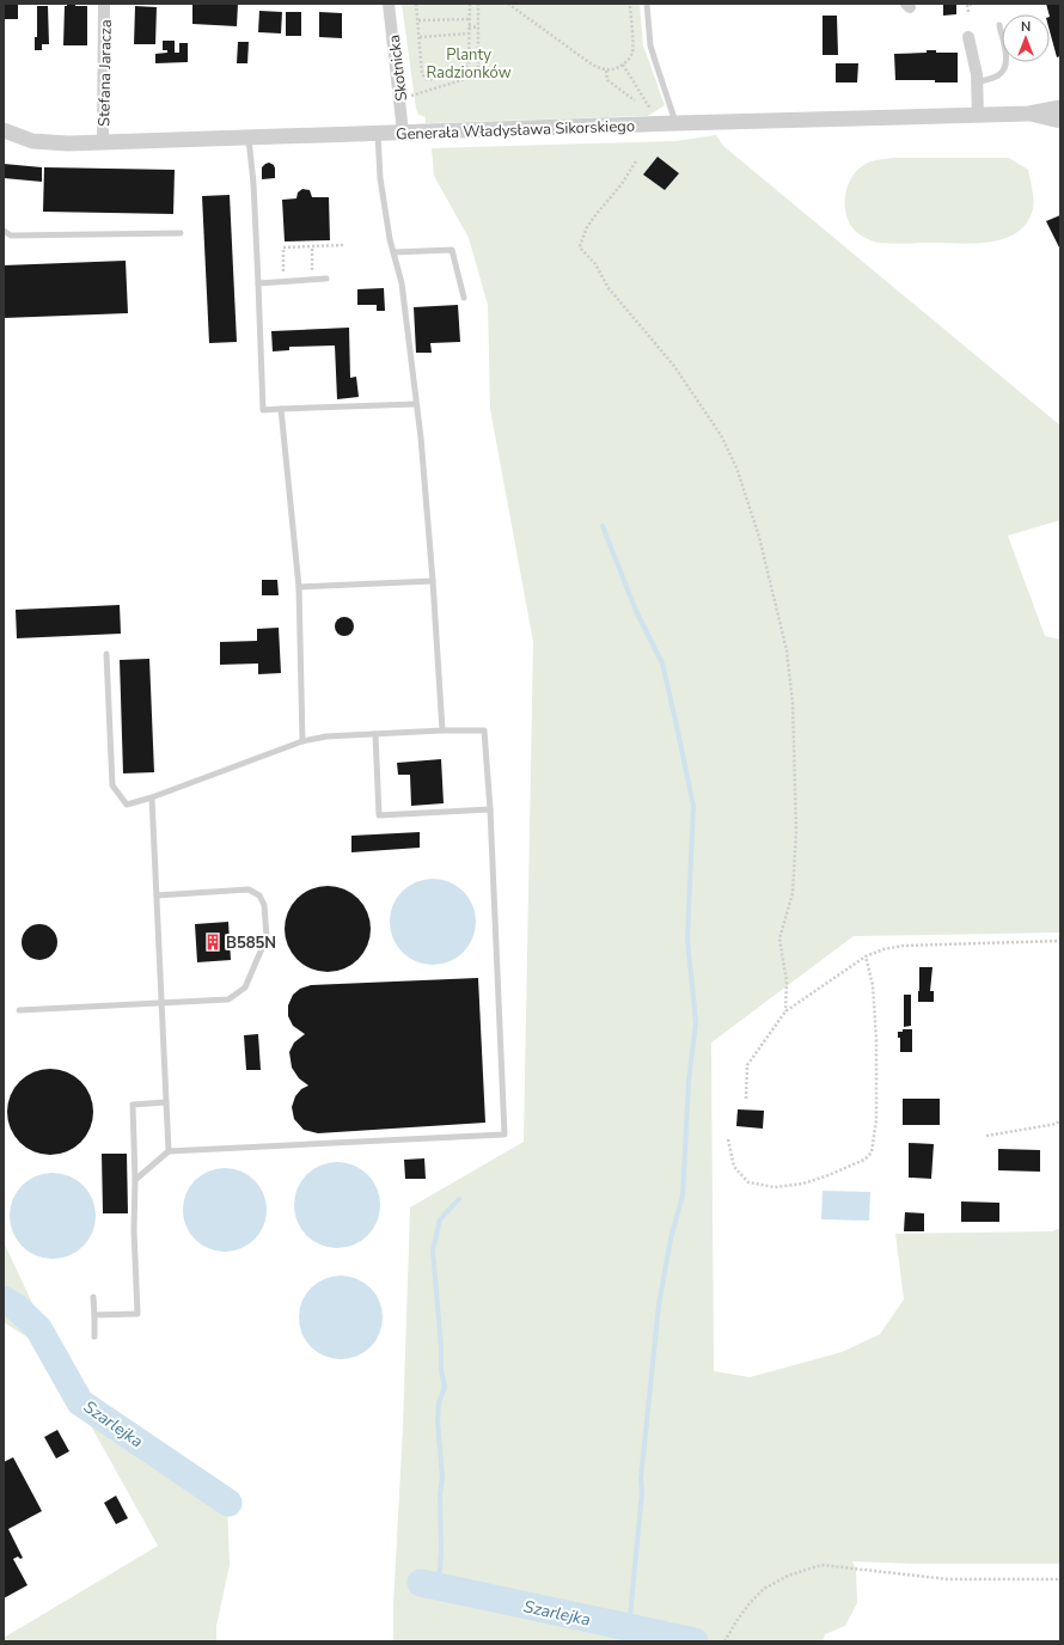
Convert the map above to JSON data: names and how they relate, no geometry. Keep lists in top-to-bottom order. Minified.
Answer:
{"streets":{"street":["Skotnicka","Stefana Jaracza","Generała Władysława Sikorskiego"]},"crossings":[["Skotnicka","Generała Władysława Sikorskiego"],["Stefana Jaracza","Generała Władysława Sikorskiego"]],"water":["Szarlejka"],"parks":["Planty Radzionków"],"places":{"building":["B585N"]},"north":"top"}
